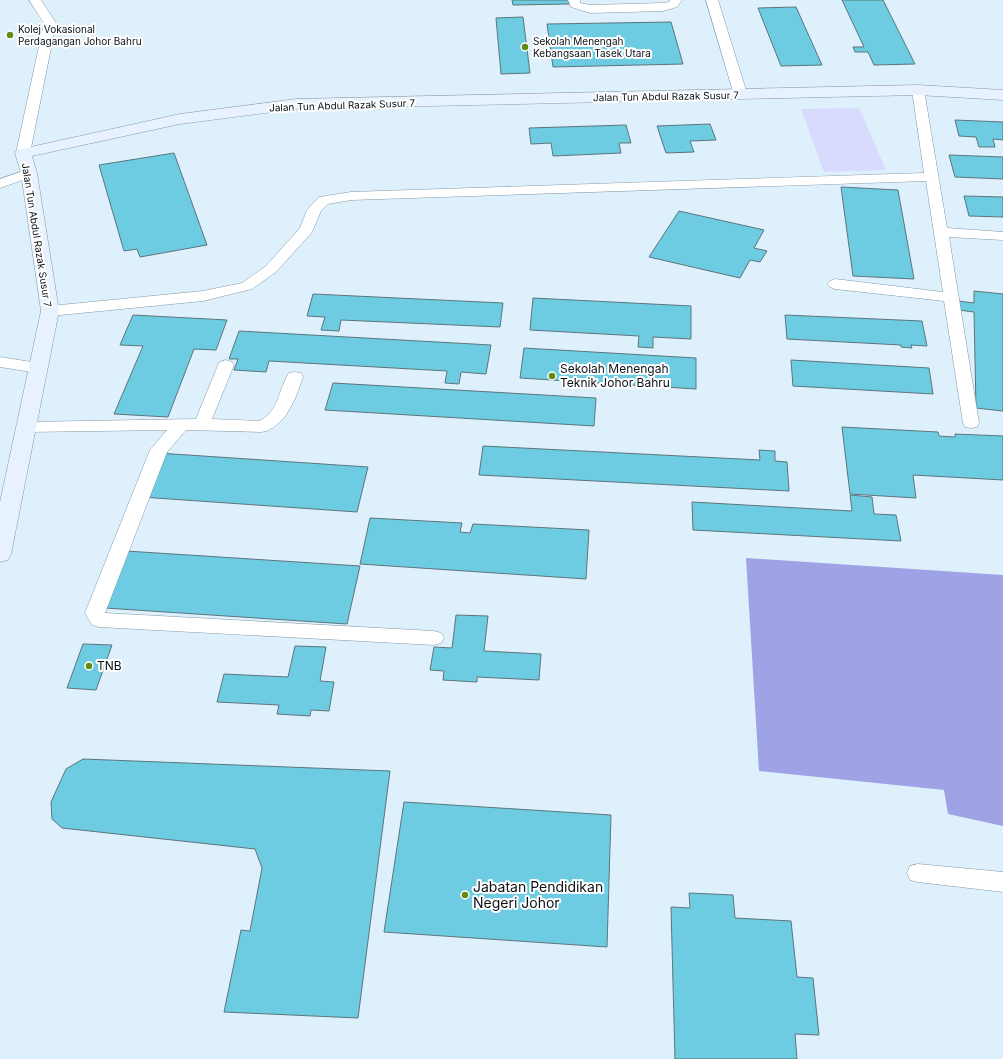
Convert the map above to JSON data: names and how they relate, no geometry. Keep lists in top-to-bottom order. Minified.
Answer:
{"streets":{"street":["Jalan Tun Abdul Razak Susur 7"]},"places":["Kolej Vokasional Perdagangan Johor Bahru","Sekolah Menengah Kebangsaan Tasek Utara","Sekolah Menengah Teknik Johor Bahru","TNB","Jabatan Pendidikan Negeri Johor"]}
